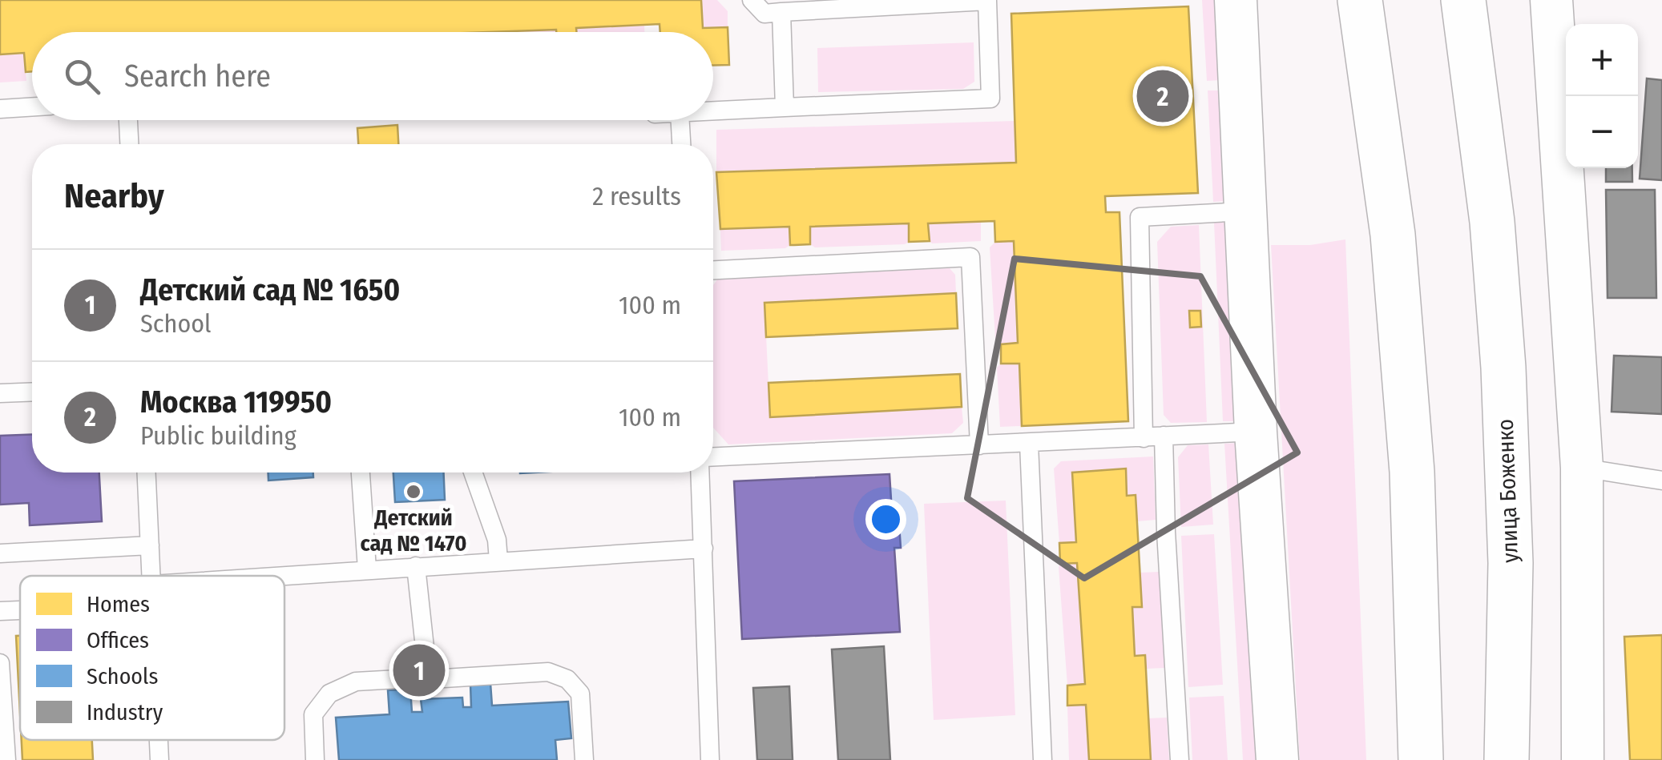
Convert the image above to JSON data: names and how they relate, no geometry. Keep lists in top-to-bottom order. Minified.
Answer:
{"streets":{"main road":["улица Боженко"]},"places":["Детский сад № 1470"],"legend":["Homes","Offices","Schools","Industry"],"page":{"map_buttons":["+","−"],"search":"Search here","pins":["2","1"],"heading":["Nearby","2 results"],"list":[{"mark":"1","name":"Детский сад № 1650","note":"School","value":"100 m"},{"mark":"2","name":"Москва 119950","note":"Public building","value":"100 m"}]}}
